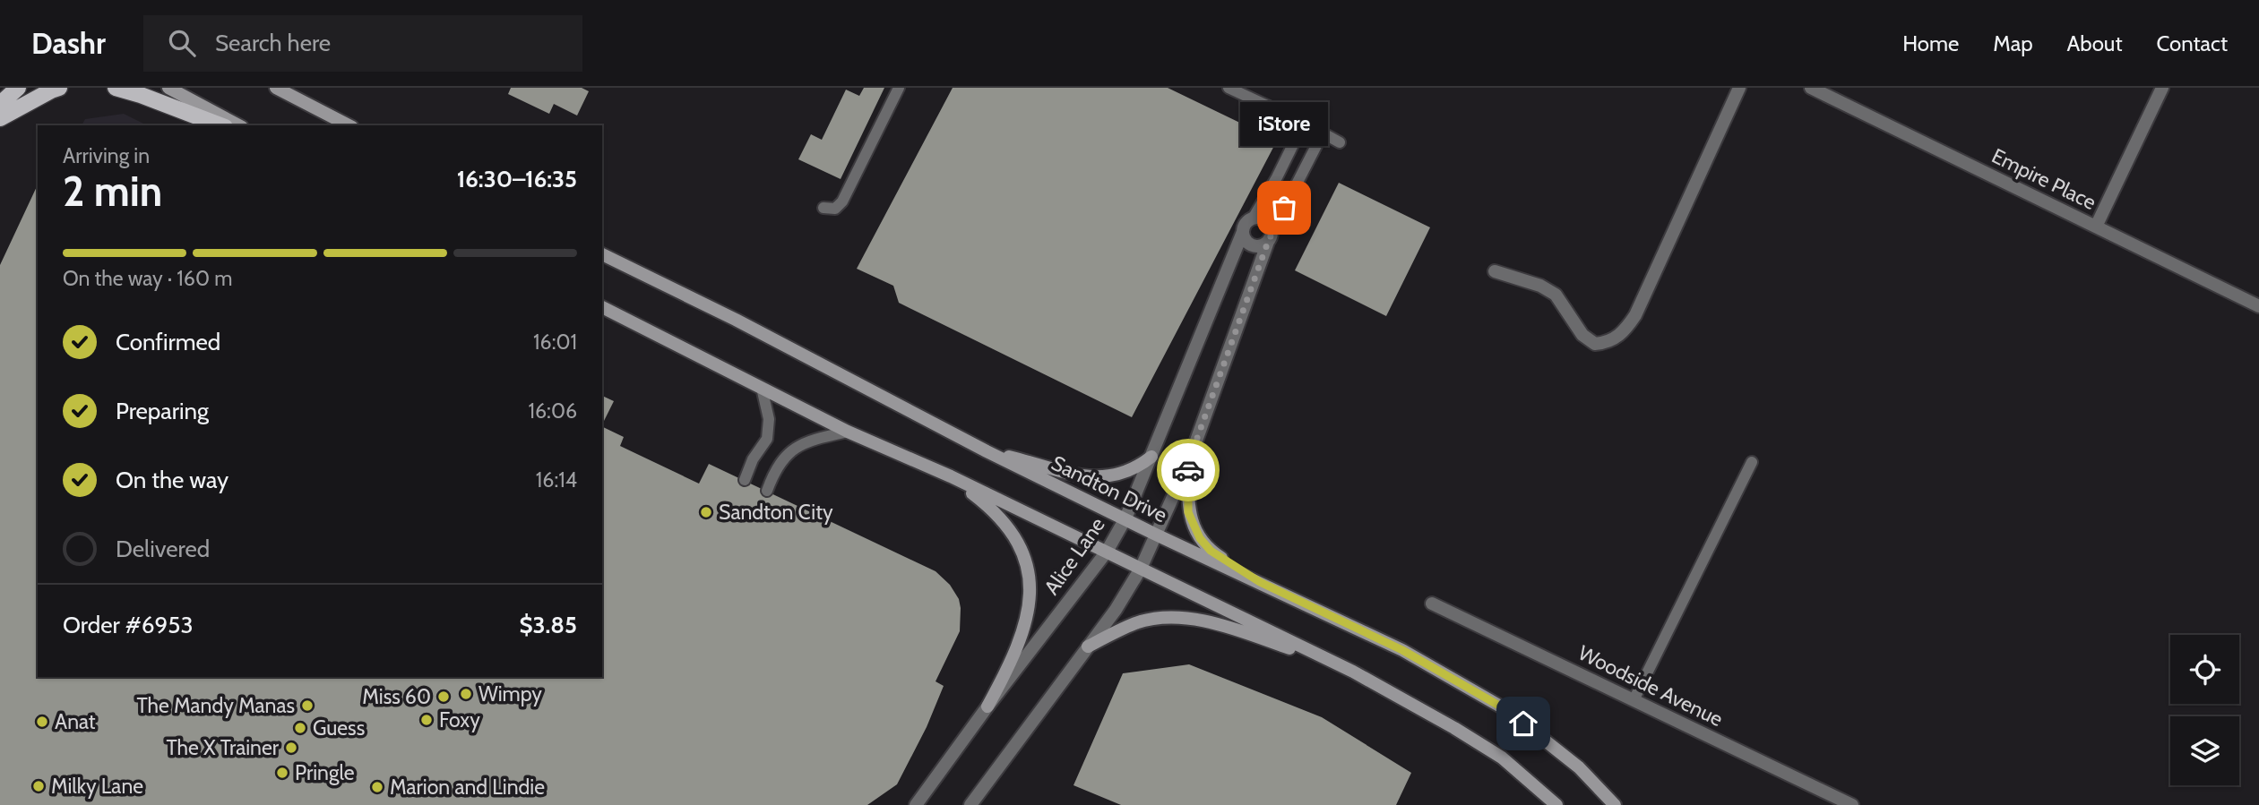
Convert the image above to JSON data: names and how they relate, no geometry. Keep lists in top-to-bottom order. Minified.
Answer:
{"streets":{"main road":["Sandton Drive"],"street":["Empire Place","Alice Lane","Woodside Avenue"]},"crossings":[["Sandton Drive","Alice Lane"]],"places":["iStore","Sandton City","Wimpy","Miss 60","The Mandy Manas","Foxy","Anat","Guess","The X Trainer","Pringle","Milky Lane","Marion and Lindie"],"page":{"header":"Dashr","search":"Search here","nav":["Home","Map","About","Contact"],"bubble":"iStore","heading":["2 min","Arriving in","16:30–16:35"],"panel":["Order #6953","$3.85"],"bar":"On the way · 160 m","list":[["Confirmed","16:01"],["Preparing","16:06"],["On the way","16:14"],"Delivered"]}}
